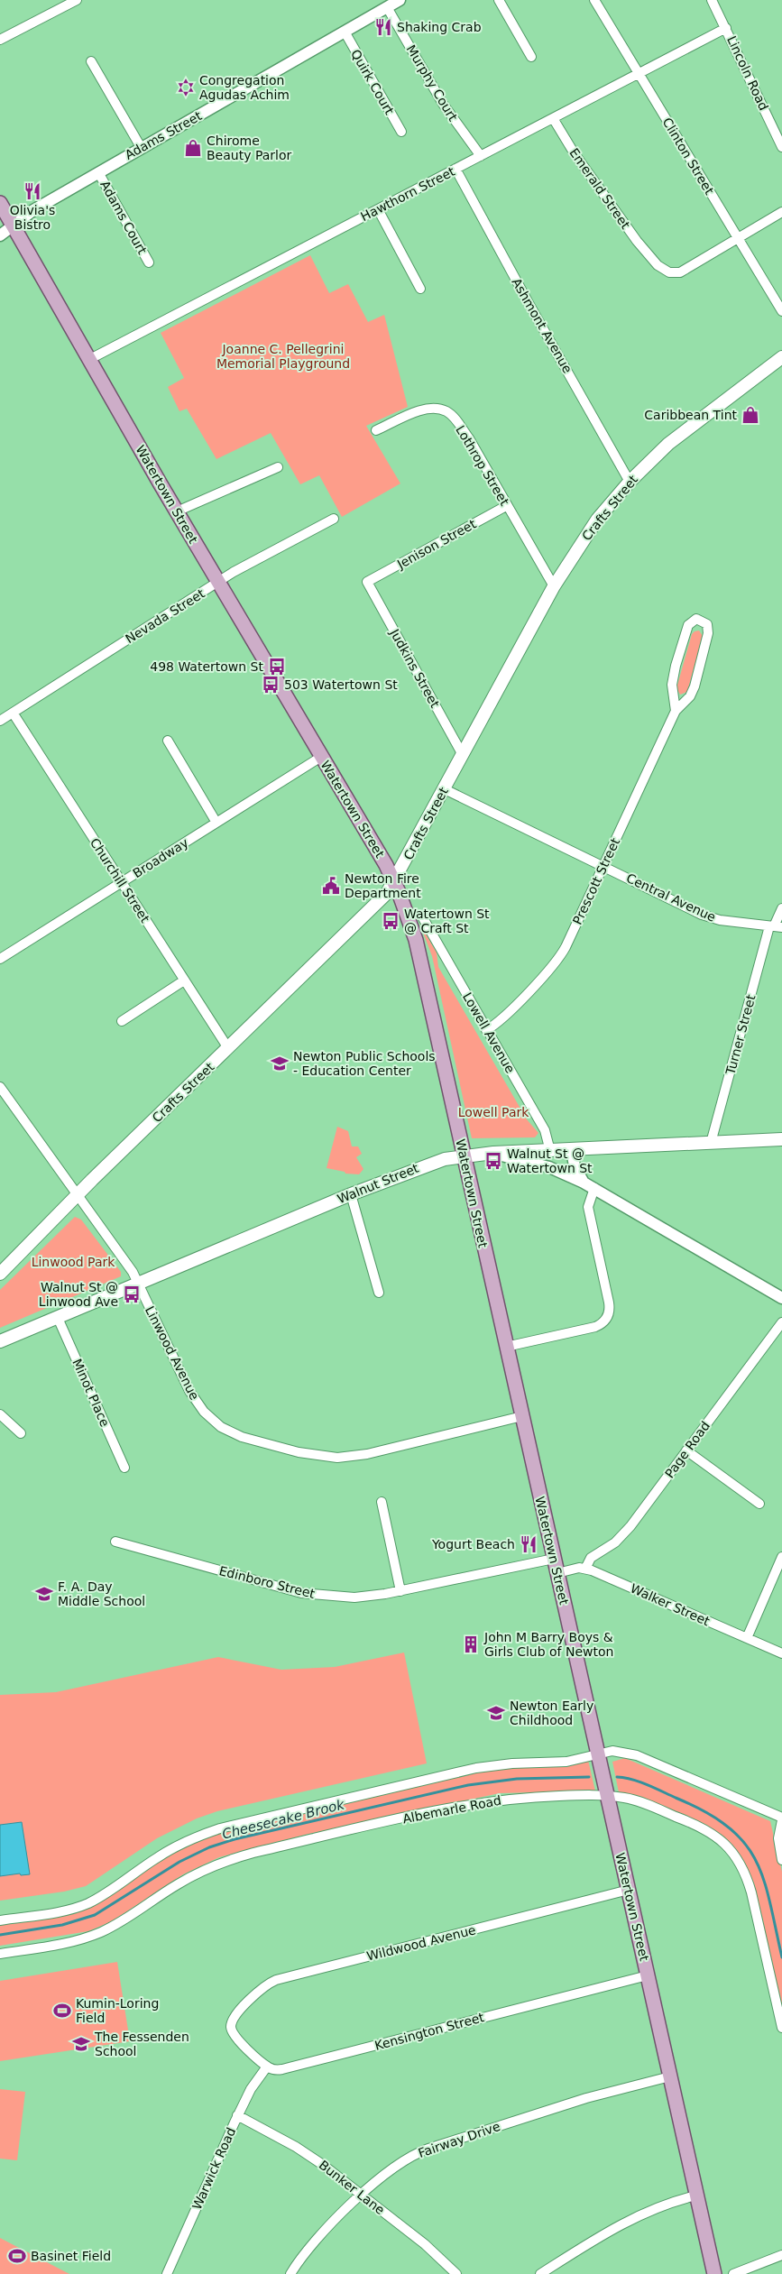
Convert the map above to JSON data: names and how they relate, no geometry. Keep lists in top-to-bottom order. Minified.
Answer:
{"streets":{"main road":["Watertown Street","Crafts Street","Walnut Street"],"street":["Lincoln Road","Quirk Court","Murphy Court","Adams Street","Clinton Street","Emerald Street","Hawthorn Street","Adams Court","Ashmont Avenue","Lothrop Street","Jenison Street","Nevada Street","Judkins Street","Broadway","Churchill Street","Prescott Street","Central Avenue","Lowell Avenue","Turner Street","Linwood Avenue","Minot Place","Page Road","Edinboro Street","Walker Street","Albemarle Road","Wildwood Avenue","Kensington Street","Fairway Drive","Warwick Road","Bunker Lane"]},"crossings":[["Lincoln Road","Hawthorn Street"],["Quirk Court","Adams Street"],["Murphy Court","Adams Street"],["Murphy Court","Hawthorn Street"],["Adams Street","Adams Court"],["Adams Street","Watertown Street"],["Clinton Street","Emerald Street"],["Clinton Street","Hawthorn Street"],["Emerald Street","Hawthorn Street"],["Hawthorn Street","Ashmont Avenue"],["Hawthorn Street","Watertown Street"],["Ashmont Avenue","Crafts Street"],["Lothrop Street","Crafts Street"],["Lothrop Street","Jenison Street"],["Watertown Street","Crafts Street"],["Watertown Street","Nevada Street"],["Watertown Street","Broadway"],["Watertown Street","Walnut Street"],["Watertown Street","Linwood Avenue"],["Watertown Street","Edinboro Street"],["Watertown Street","Albemarle Road"],["Watertown Street","Wildwood Avenue"],["Watertown Street","Kensington Street"],["Watertown Street","Fairway Drive"],["Crafts Street","Judkins Street"],["Crafts Street","Churchill Street"],["Crafts Street","Central Avenue"],["Crafts Street","Linwood Avenue"],["Jenison Street","Judkins Street"],["Nevada Street","Churchill Street"],["Broadway","Churchill Street"],["Prescott Street","Central Avenue"],["Prescott Street","Lowell Avenue"],["Central Avenue","Turner Street"],["Lowell Avenue","Walnut Street"],["Turner Street","Walnut Street"],["Walnut Street","Linwood Avenue"],["Walnut Street","Minot Place"],["Page Road","Walker Street"],["Wildwood Avenue","Kensington Street"],["Wildwood Avenue","Warwick Road"],["Kensington Street","Warwick Road"],["Fairway Drive","Bunker Lane"],["Warwick Road","Bunker Lane"]],"water":["Cheesecake Brook"],"parks":["Joanne C. Pellegrini Memorial Playground","Lowell Park","Linwood Park"],"places":{"restaurant":["Shaking Crab","Olivia's Bistro","Yogurt Beach"],"synagogue":["Congregation Agudas Achim"],"shop":["Chirome Beauty Parlor","Caribbean Tint"],"bus stop":["498 Watertown St","503 Watertown St","Watertown St @ Craft St","Walnut St @ Watertown St","Walnut St @ Linwood Ave"],"public building":["Newton Fire Department"],"school or university":["Newton Public Schools - Education Center","F. A. Day Middle School","Newton Early Childhood","The Fessenden School"],"building":["John M Barry Boys & Girls Club of Newton"],"sports":["Kumin-Loring Field","Basinet Field"]}}
